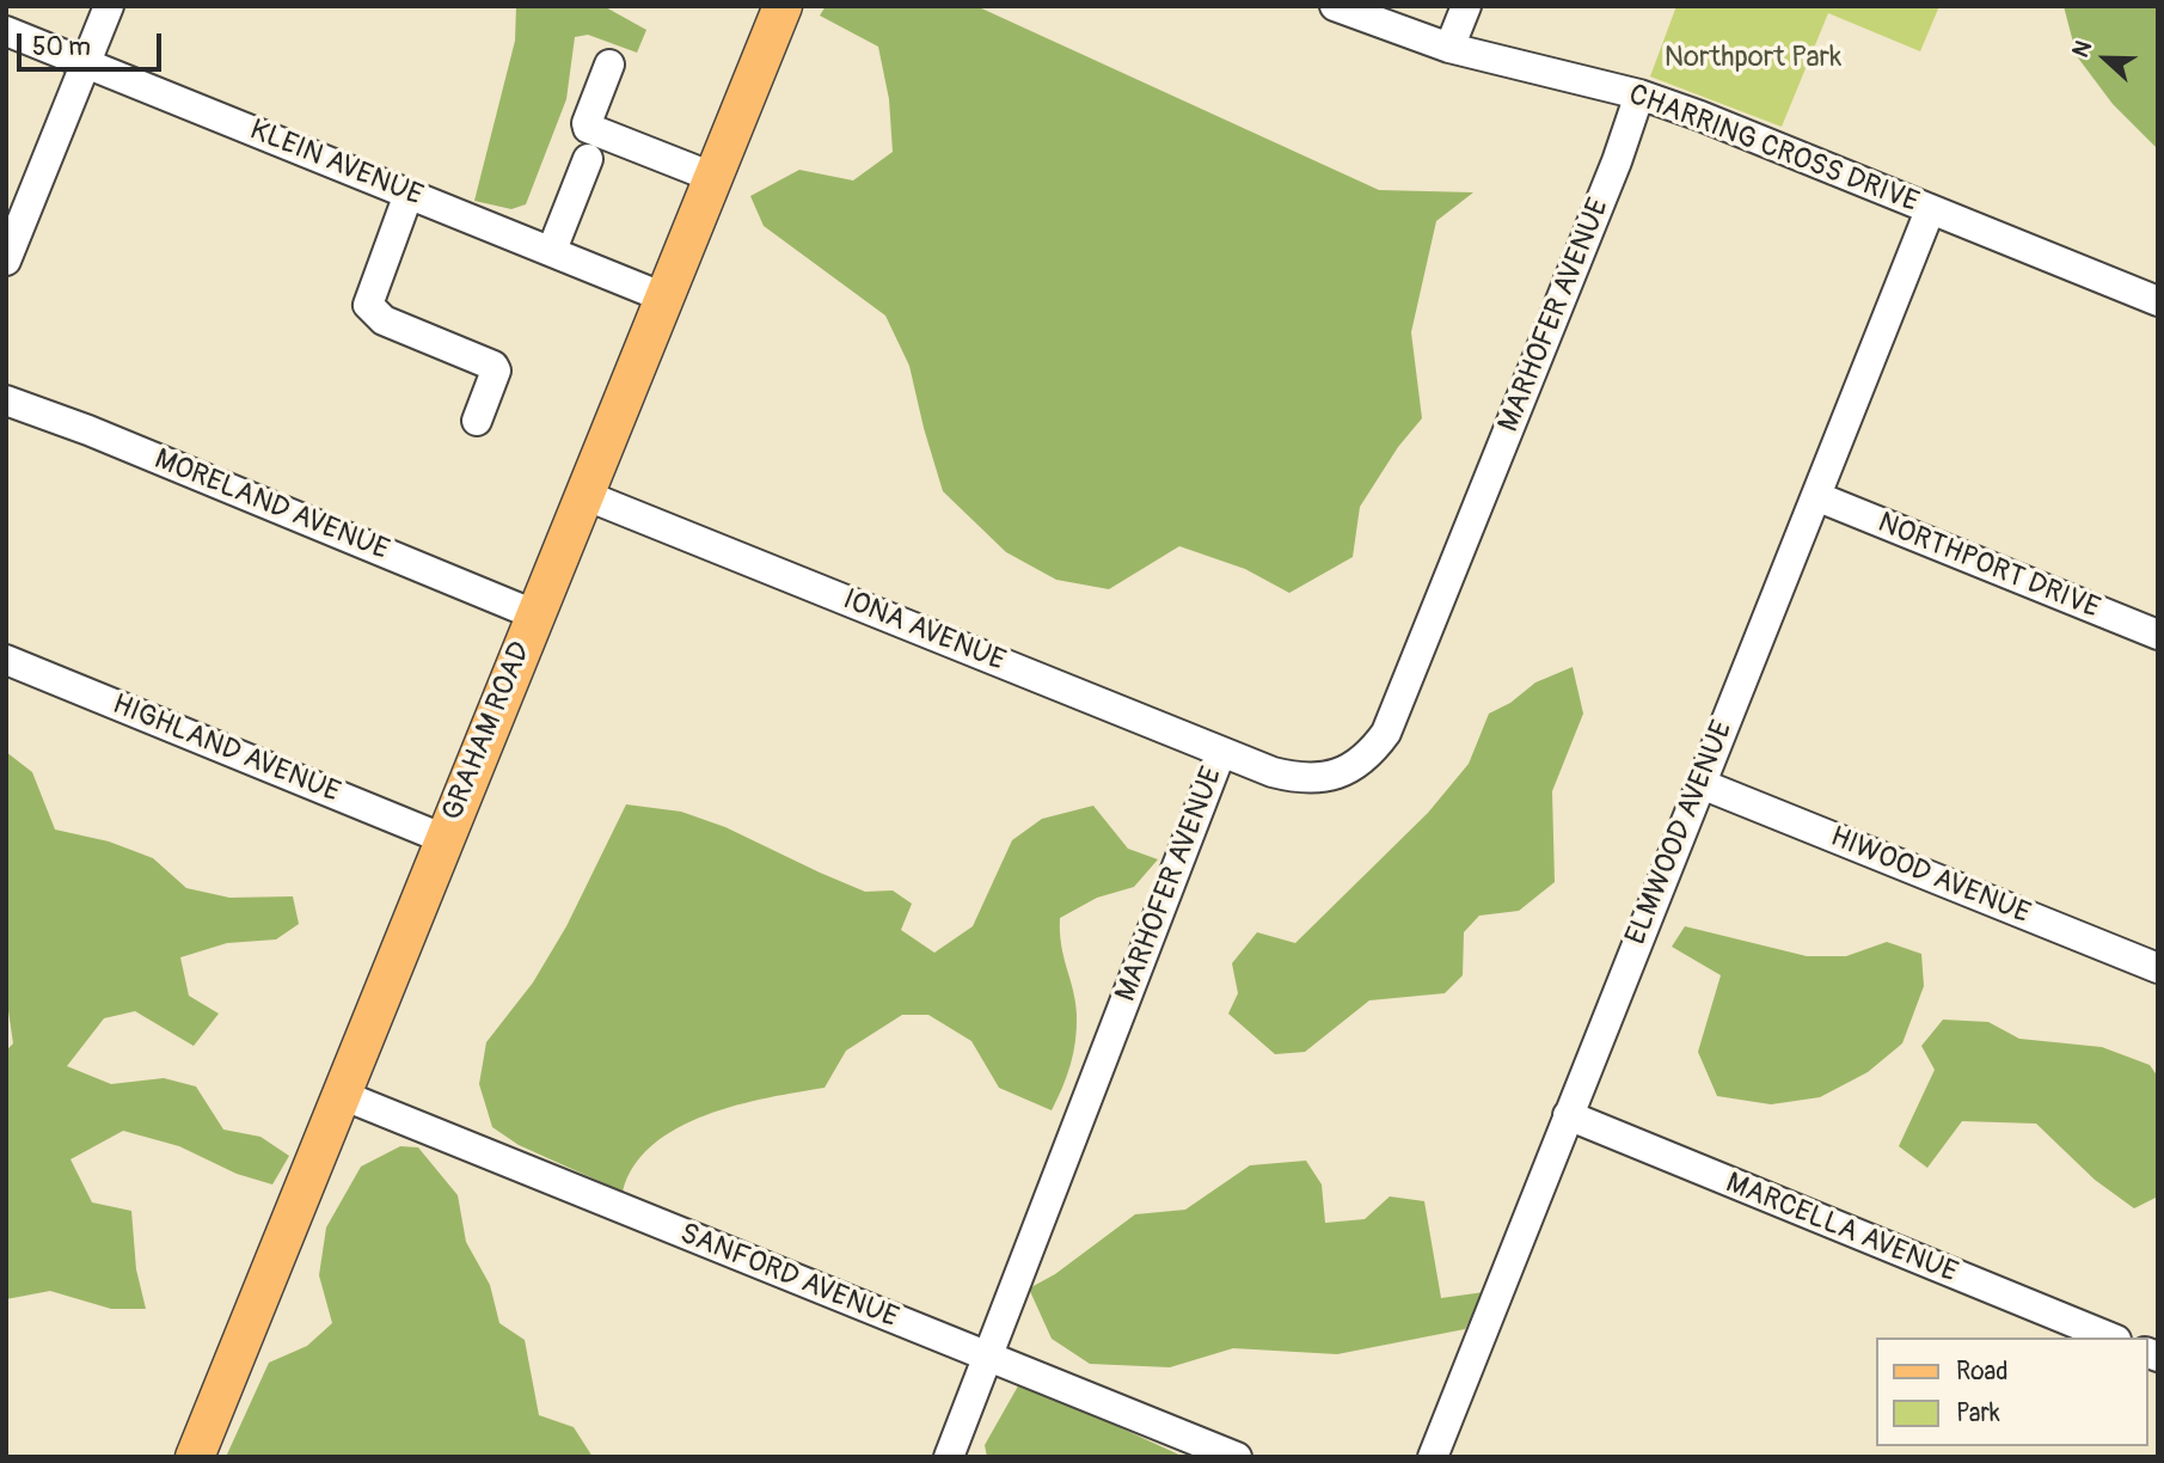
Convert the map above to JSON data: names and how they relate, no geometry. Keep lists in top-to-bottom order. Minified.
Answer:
{"streets":{"main road":["GRAHAM ROAD"],"street":["CHARRING CROSS DRIVE","KLEIN AVENUE","MARHOFER AVENUE","MORELAND AVENUE","NORTHPORT DRIVE","IONA AVENUE","HIGHLAND AVENUE","ELMWOOD AVENUE","HIWOOD AVENUE","MARCELLA AVENUE","SANFORD AVENUE"]},"crossings":[["CHARRING CROSS DRIVE","MARHOFER AVENUE"],["CHARRING CROSS DRIVE","ELMWOOD AVENUE"],["KLEIN AVENUE","GRAHAM ROAD"],["MARHOFER AVENUE","IONA AVENUE"],["MARHOFER AVENUE","SANFORD AVENUE"],["MORELAND AVENUE","GRAHAM ROAD"],["NORTHPORT DRIVE","ELMWOOD AVENUE"],["IONA AVENUE","GRAHAM ROAD"],["GRAHAM ROAD","HIGHLAND AVENUE"],["GRAHAM ROAD","SANFORD AVENUE"],["ELMWOOD AVENUE","HIWOOD AVENUE"],["ELMWOOD AVENUE","MARCELLA AVENUE"]],"parks":["Northport Park"],"legend":["Road","Park"],"scale_bar":"50 m","north":"left"}
